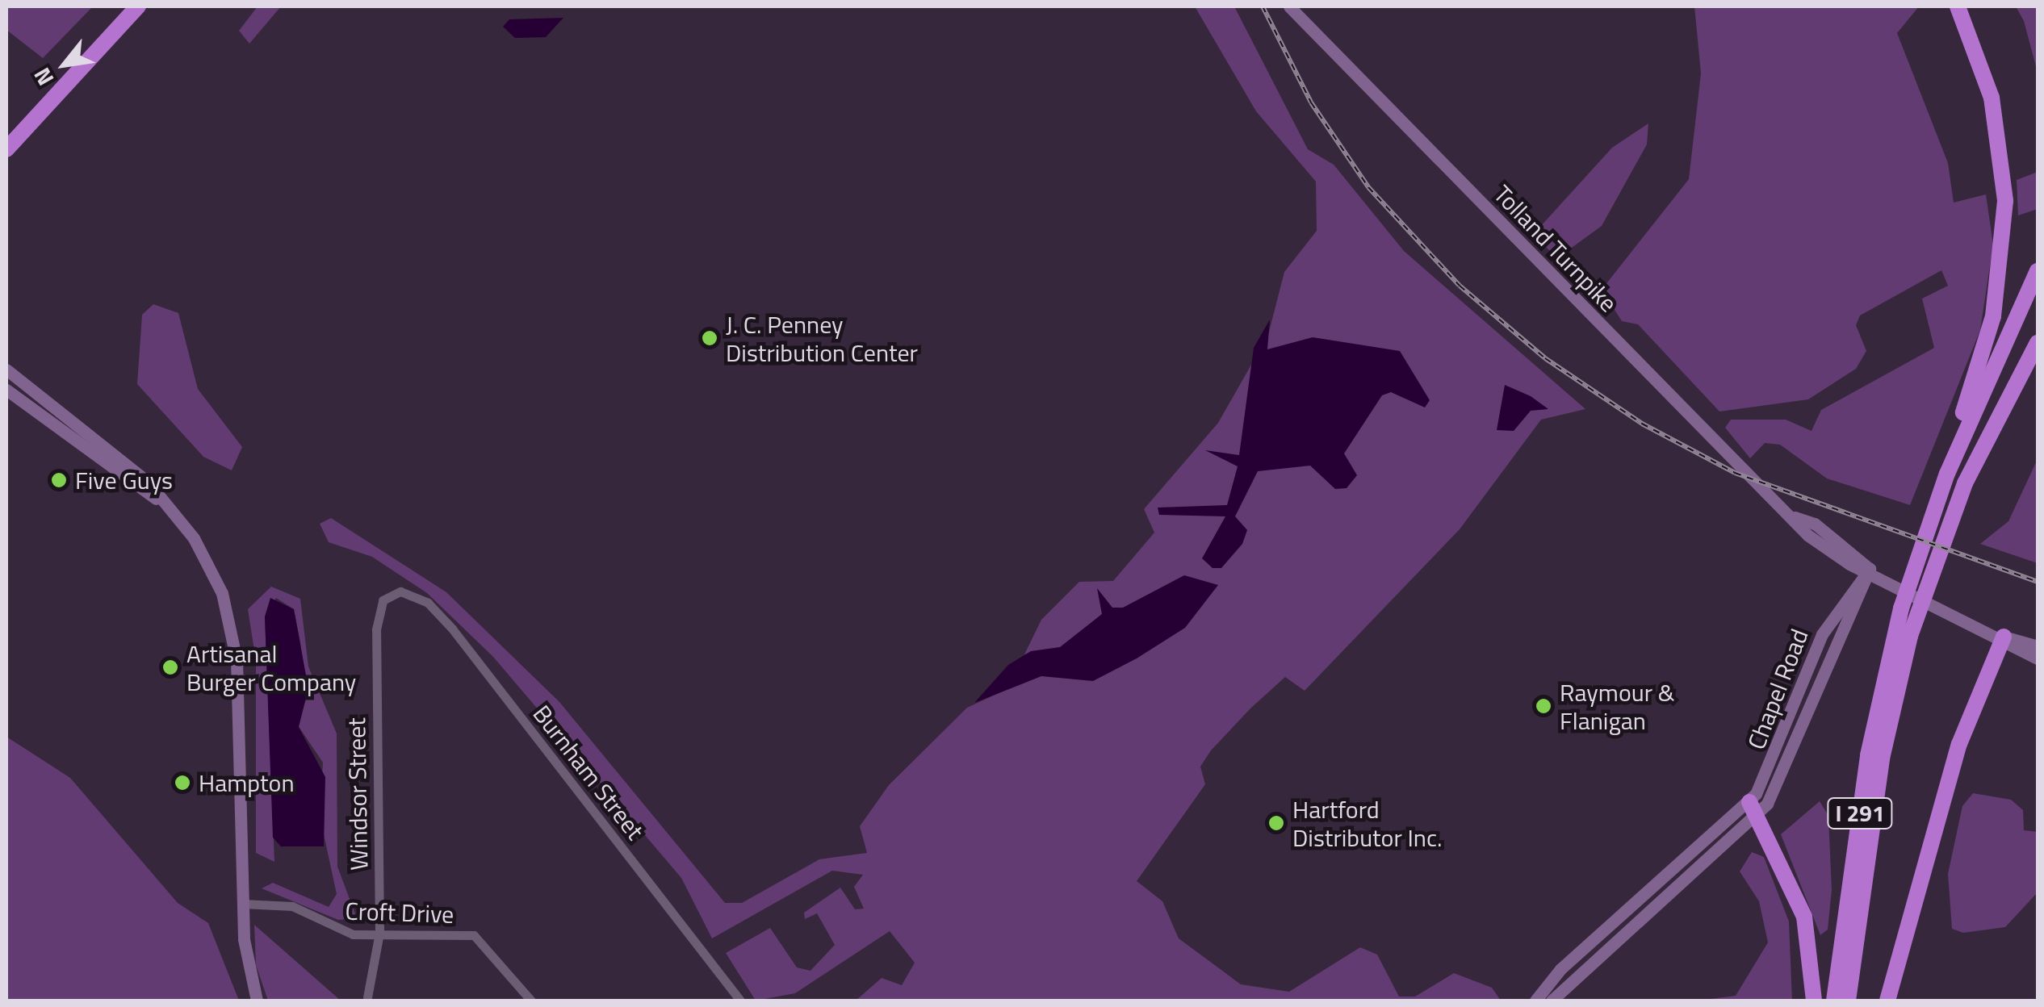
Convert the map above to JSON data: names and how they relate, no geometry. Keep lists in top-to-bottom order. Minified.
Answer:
{"streets":{"highway":["I 291"],"main road":["Tolland Turnpike","Chapel Road"],"street":["Burnham Street","Windsor Street","Croft Drive"]},"crossings":[["Tolland Turnpike","Chapel Road"],["Burnham Street","Windsor Street"],["Windsor Street","Croft Drive"]],"places":["J. C. Penney Distribution Center","Five Guys","Artisanal Burger Company","Raymour & Flanigan","Hampton","Hartford Distributor Inc."],"north":"bottom left"}
